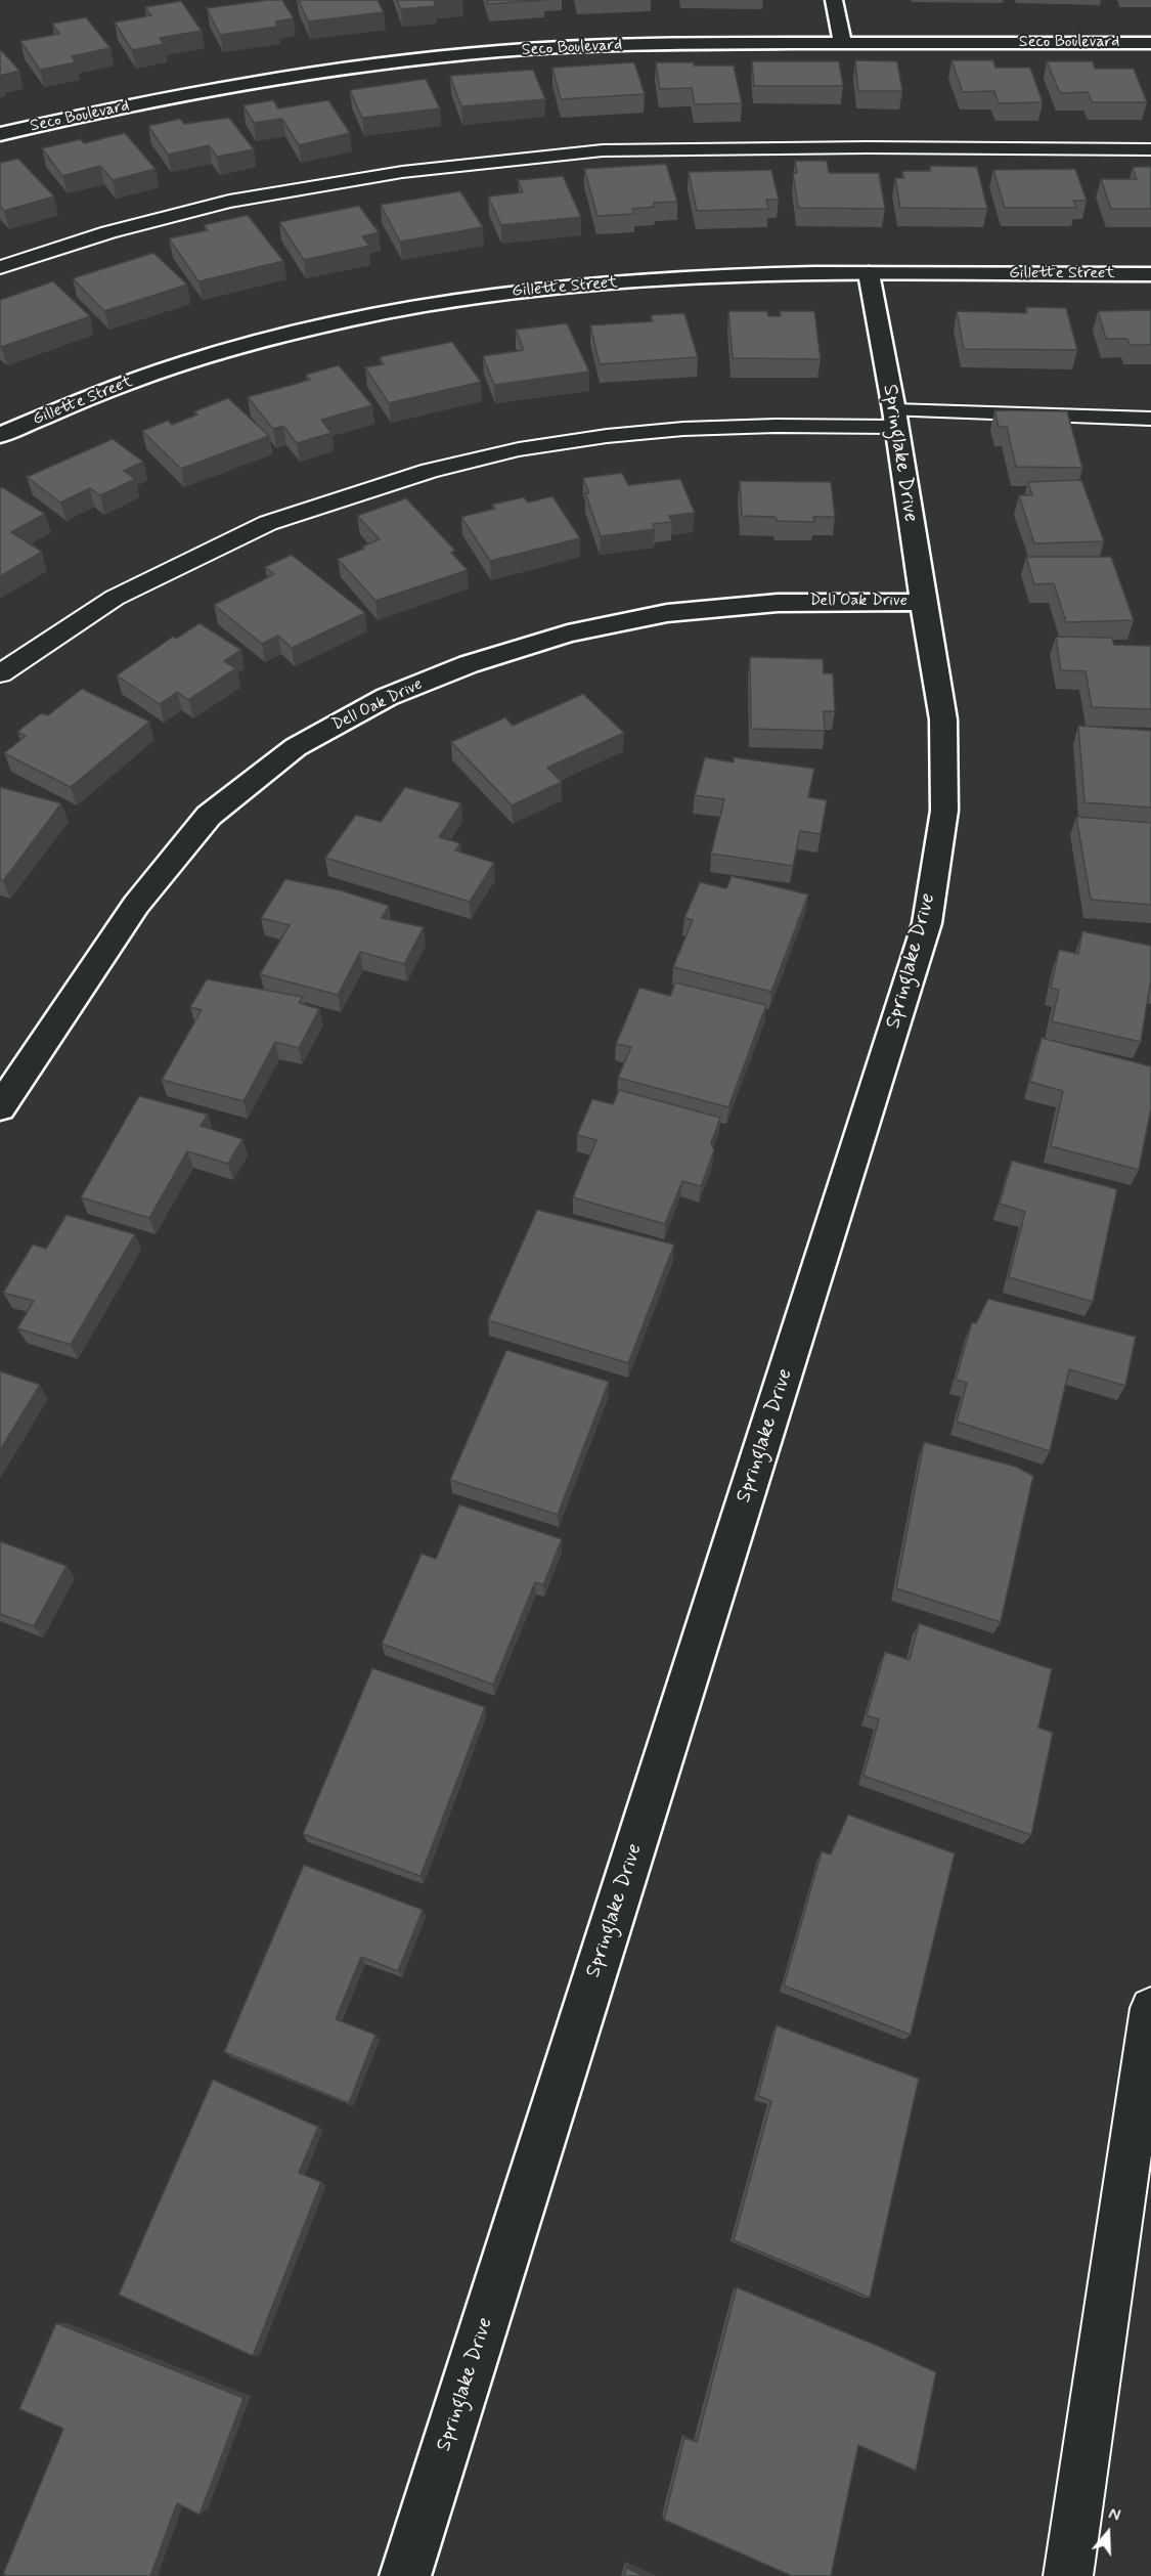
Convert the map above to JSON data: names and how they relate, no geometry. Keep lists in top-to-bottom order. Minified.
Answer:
{"streets":{"street":["Seco Boulevard","Gillette Street","Springlake Drive","Dell Oak Drive"]},"crossings":[["Gillette Street","Springlake Drive"],["Springlake Drive","Dell Oak Drive"]],"north":"top"}
